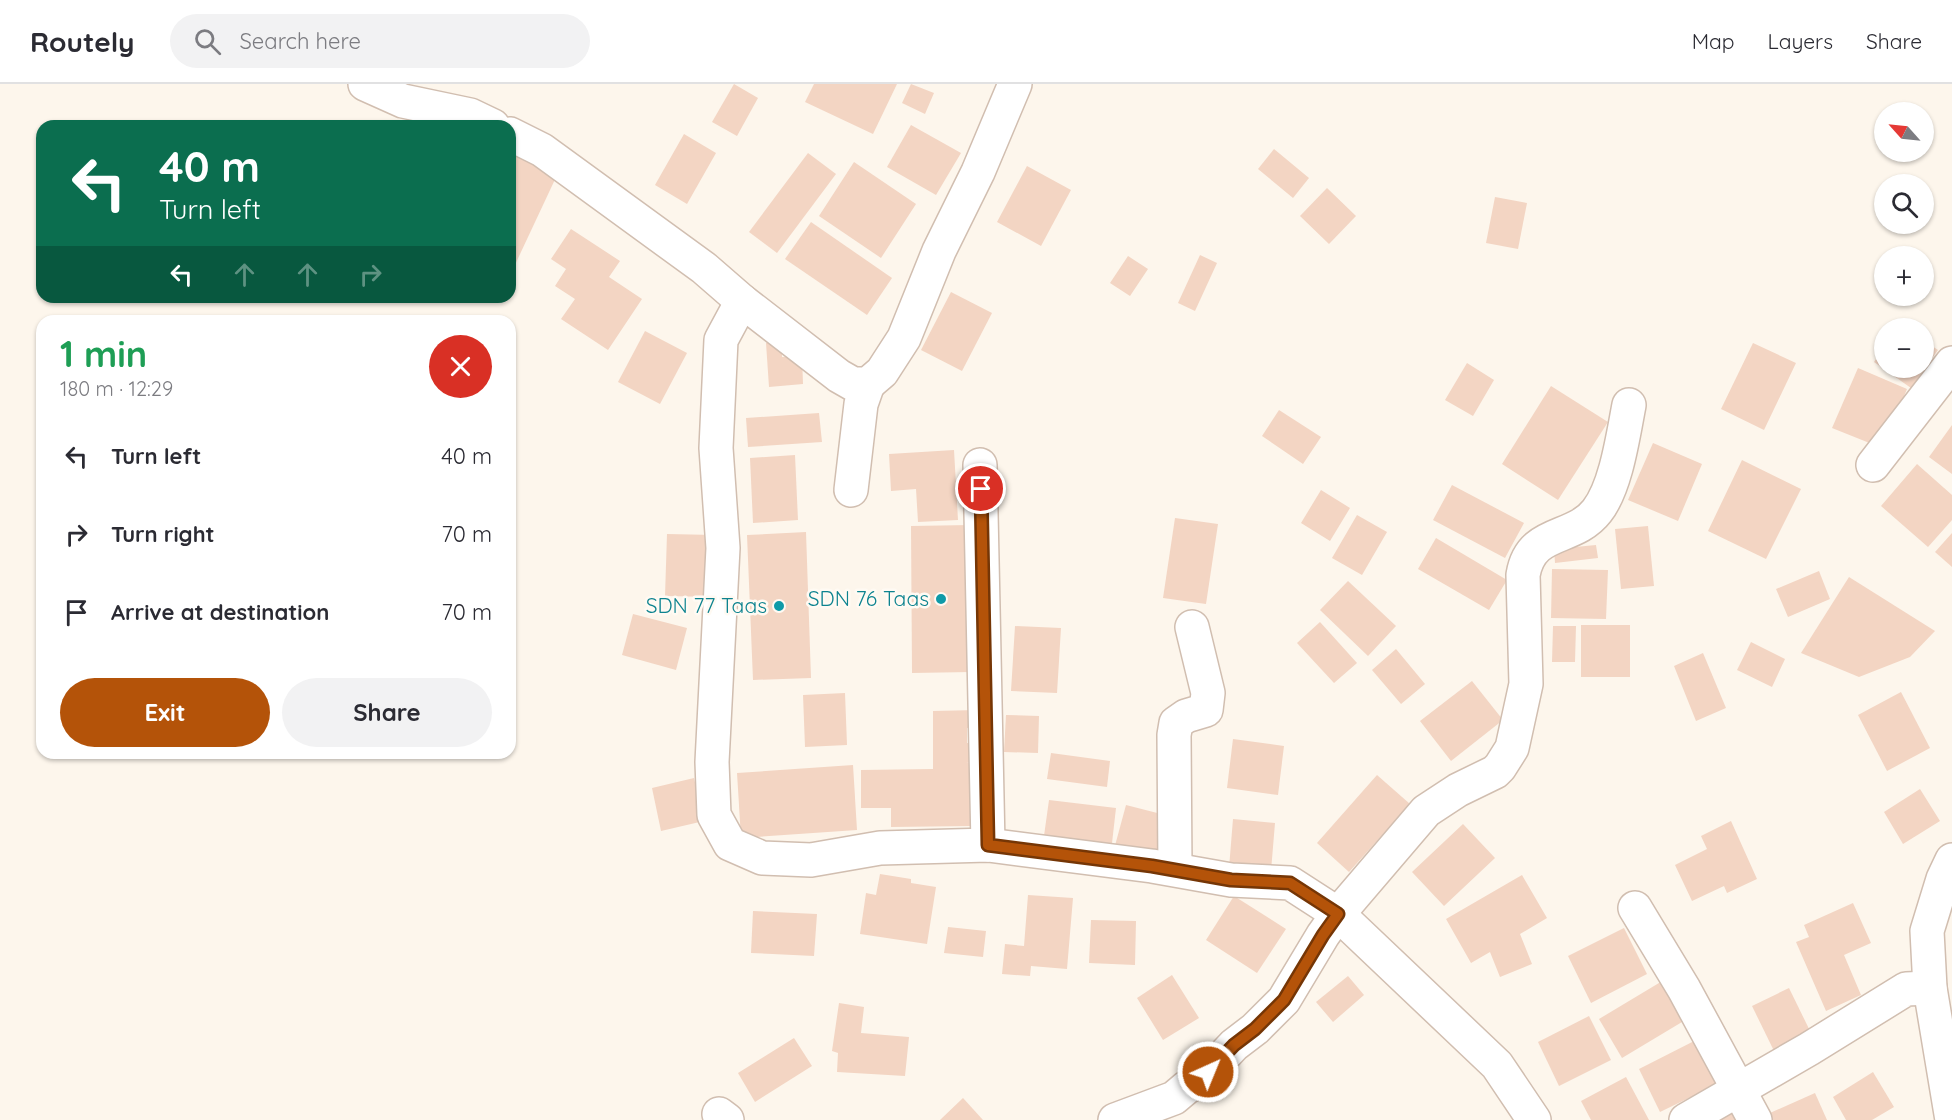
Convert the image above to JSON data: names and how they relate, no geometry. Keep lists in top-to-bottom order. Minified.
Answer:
{"places":["SDN 76 Taas","SDN 77 Taas"],"north":"top left","page":{"header":"Routely","search":"Search here","nav":["Map","Layers","Share"],"map_buttons":["+","−"],"turn":["40 m","Turn left"],"heading":["1 min","180 m · 12:29"],"list":[{"name":"Turn left","value":"40 m"},{"name":"Turn right","value":"70 m"},{"name":"Arrive at destination","value":"70 m"}],"buttons":["Exit","Share"]}}
